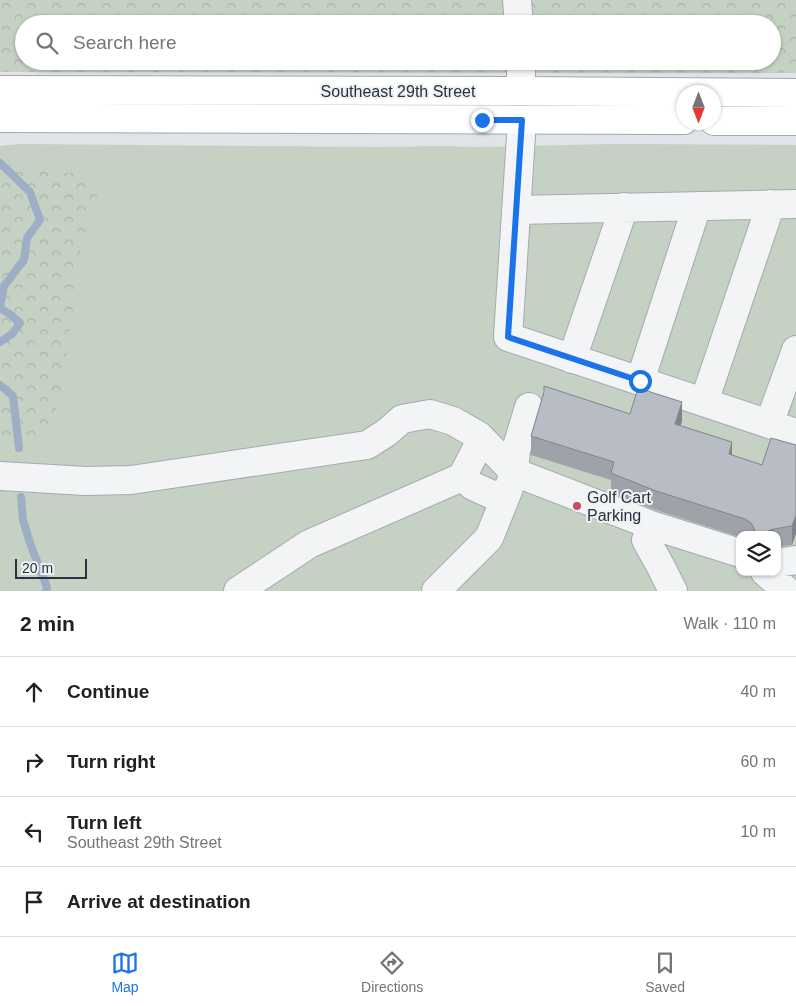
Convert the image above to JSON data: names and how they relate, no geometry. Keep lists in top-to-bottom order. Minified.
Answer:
{"streets":{"main road":["Southeast 29th Street"]},"places":["Golf Cart Parking"],"scale_bar":"20 m","north":"bottom","page":{"search":"Search here","scale":"20 m","heading":["2 min","Walk · 110 m"],"list":[["Continue","40 m"],["Turn right","60 m"],["Turn left","Southeast 29th Street","10 m"],"Arrive at destination"],"nav":["Map","Directions","Saved"]}}
